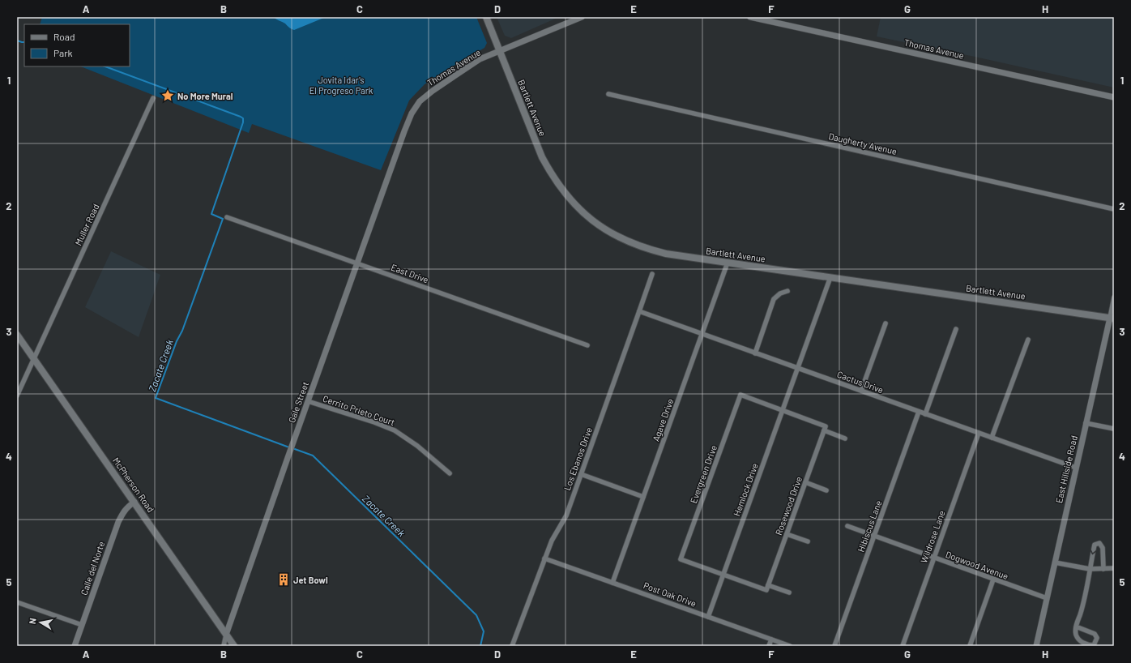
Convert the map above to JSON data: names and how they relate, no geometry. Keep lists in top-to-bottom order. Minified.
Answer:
{"streets":{"main road":["Bartlett Avenue","McPherson Road"],"street":["Thomas Avenue","Daugherty Avenue","Muller Road","East Drive","Cactus Drive","Gale Street","Cerrito Prieto Court","Agave Drive","Los Ebanos Drive","East Hillside Road","Evergreen Drive","Hemlock Drive","Rosewood Drive","Hibiscus Lane","Wildrose Lane","Dogwood Avenue","Calle del Norte","Post Oak Drive"]},"crossings":[["Thomas Avenue","Bartlett Avenue"],["Thomas Avenue","Gale Street"],["Bartlett Avenue","Agave Drive"],["Bartlett Avenue","East Hillside Road"],["Bartlett Avenue","Hemlock Drive"],["Muller Road","McPherson Road"],["East Drive","Gale Street"],["Cactus Drive","Agave Drive"],["Cactus Drive","Los Ebanos Drive"],["Cactus Drive","East Hillside Road"],["Cactus Drive","Hemlock Drive"],["Cactus Drive","Hibiscus Lane"],["Cactus Drive","Wildrose Lane"],["Gale Street","Cerrito Prieto Court"],["Gale Street","McPherson Road"],["Agave Drive","Post Oak Drive"],["Los Ebanos Drive","Post Oak Drive"],["East Hillside Road","Dogwood Avenue"],["Evergreen Drive","Hemlock Drive"],["McPherson Road","Calle del Norte"],["Hemlock Drive","Post Oak Drive"],["Hibiscus Lane","Dogwood Avenue"],["Wildrose Lane","Dogwood Avenue"]],"water":["Zacate Creek"],"parks":["Jovita Idar's El Progreso Park"],"places":{"place":["No More Mural"],"building":["Jet Bowl"]},"legend":["Road","Park"],"north":"left","grid":{"columns":["A","B","C","D","E","F","G","H"],"rows":["1","2","3","4","5"]}}
